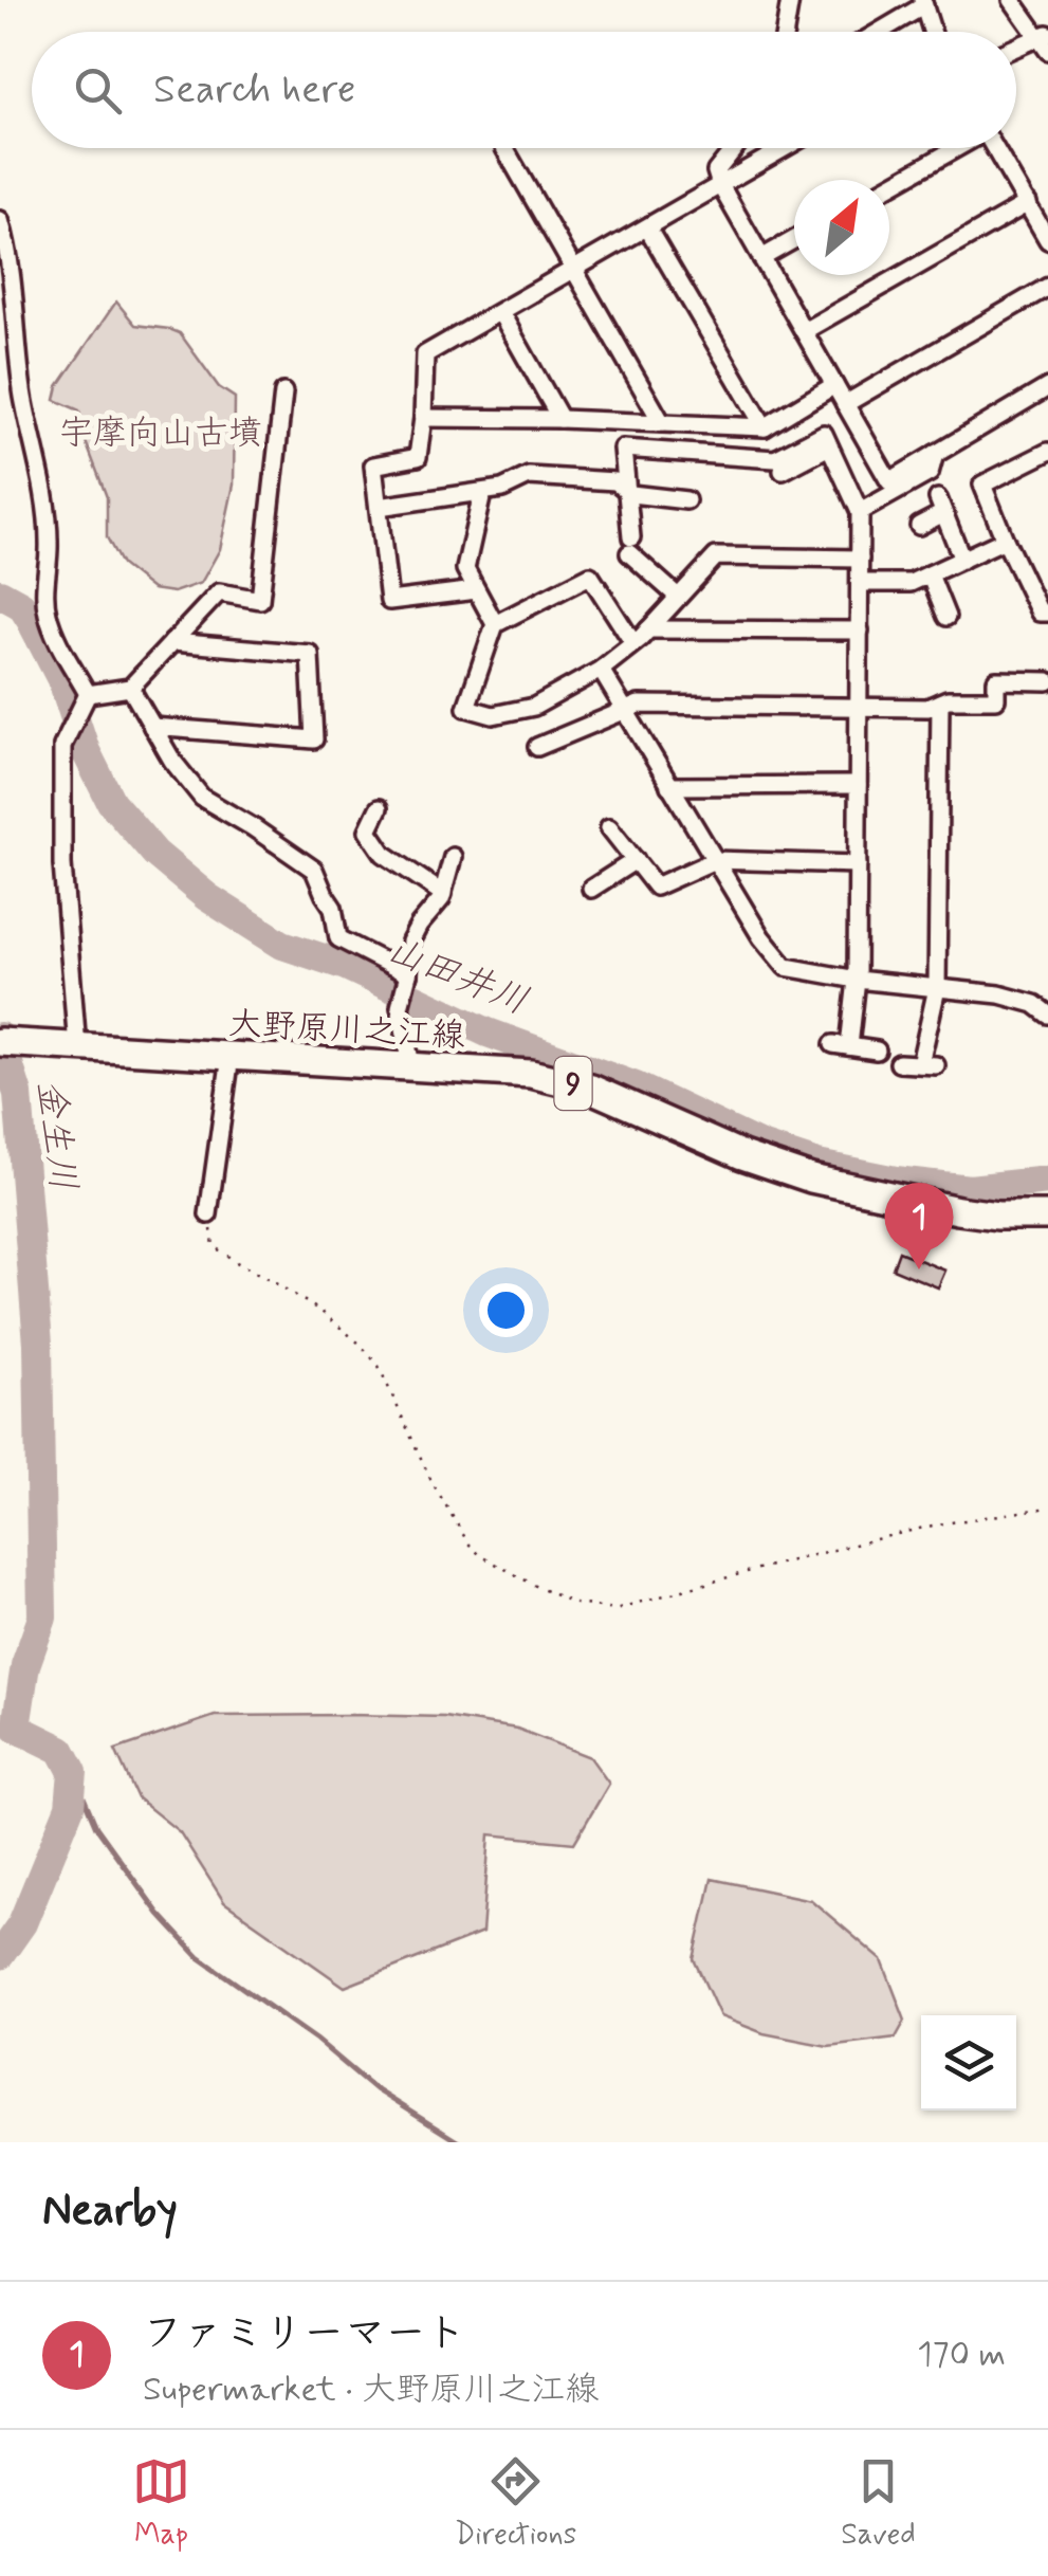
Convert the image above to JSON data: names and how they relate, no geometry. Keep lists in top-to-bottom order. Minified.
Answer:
{"streets":{"main road":["大野原川之江線","9"]},"water":["山田井川","金生川"],"parks":["宇摩向山古墳"],"north":"top right","page":{"search":"Search here","pins":"1","heading":"Nearby","list":[{"mark":"1","name":"ファミリーマート","note":"Supermarket · 大野原川之江線","value":"170 m"}],"nav":["Map","Directions","Saved"]}}
